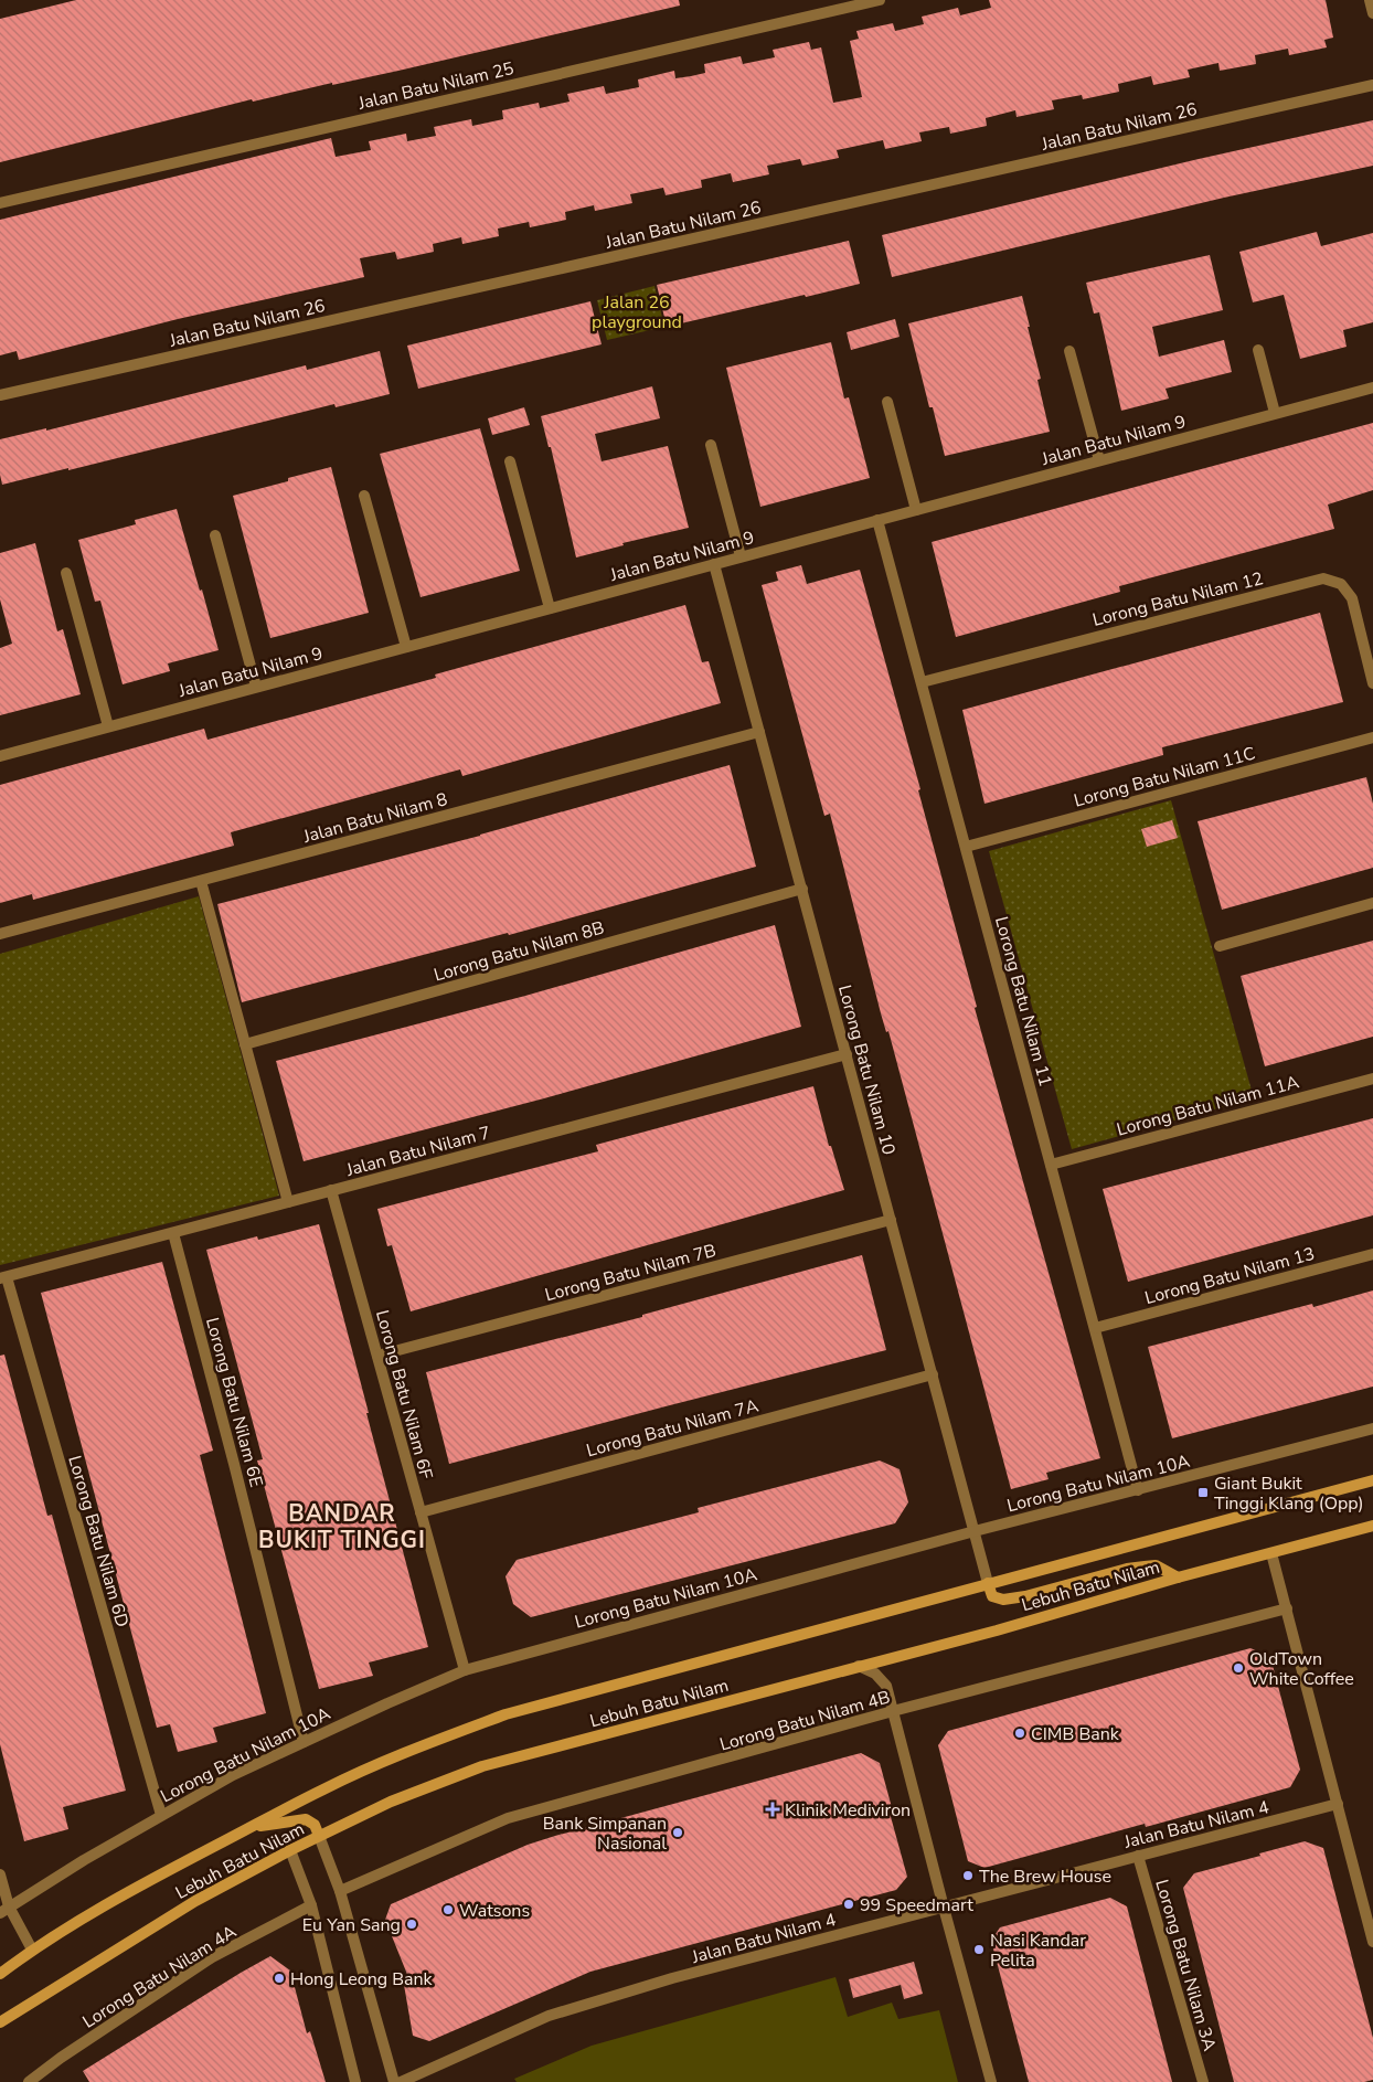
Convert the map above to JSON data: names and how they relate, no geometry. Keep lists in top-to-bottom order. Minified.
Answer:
{"streets":{"main road":["Lebuh Batu Nilam"],"street":["Jalan Batu Nilam 25","Jalan Batu Nilam 26","Jalan Batu Nilam 9","Lorong Batu Nilam 12","Lorong Batu Nilam 11C","Jalan Batu Nilam 8","Lorong Batu Nilam 8B","Lorong Batu Nilam 11","Lorong Batu Nilam 10","Lorong Batu Nilam 11A","Jalan Batu Nilam 7","Lorong Batu Nilam 7B","Lorong Batu Nilam 13","Lorong Batu Nilam 6F","Lorong Batu Nilam 6E","Lorong Batu Nilam 7A","Lorong Batu Nilam 10A","Lorong Batu Nilam 6D","Lorong Batu Nilam 4B","Jalan Batu Nilam 4","Lorong Batu Nilam 3A","Lorong Batu Nilam 4A"]},"crossings":[["Jalan Batu Nilam 9","Lorong Batu Nilam 11"],["Jalan Batu Nilam 9","Lorong Batu Nilam 10"],["Lorong Batu Nilam 12","Lorong Batu Nilam 11"],["Lorong Batu Nilam 11C","Lorong Batu Nilam 11"],["Jalan Batu Nilam 8","Lorong Batu Nilam 10"],["Lorong Batu Nilam 8B","Lorong Batu Nilam 10"],["Lorong Batu Nilam 11","Lorong Batu Nilam 11A"],["Lorong Batu Nilam 11","Lorong Batu Nilam 13"],["Lorong Batu Nilam 11","Lorong Batu Nilam 10A"],["Lorong Batu Nilam 10","Jalan Batu Nilam 7"],["Lorong Batu Nilam 10","Lorong Batu Nilam 7B"],["Lorong Batu Nilam 10","Lorong Batu Nilam 7A"],["Lorong Batu Nilam 10","Lorong Batu Nilam 10A"],["Lorong Batu Nilam 10","Lebuh Batu Nilam"],["Jalan Batu Nilam 7","Lorong Batu Nilam 6F"],["Jalan Batu Nilam 7","Lorong Batu Nilam 6E"],["Jalan Batu Nilam 7","Lorong Batu Nilam 6D"],["Lorong Batu Nilam 7B","Lorong Batu Nilam 6F"],["Lorong Batu Nilam 6F","Lorong Batu Nilam 7A"],["Lorong Batu Nilam 6F","Lorong Batu Nilam 10A"],["Lorong Batu Nilam 6E","Lorong Batu Nilam 10A"],["Lorong Batu Nilam 10A","Lorong Batu Nilam 6D"],["Jalan Batu Nilam 4","Lorong Batu Nilam 3A"]],"districts":["BANDAR BUKIT TINGGI"],"parks":["Jalan 26 playground"],"places":{"transit":["Giant Bukit Tinggi Klang (Opp)"],"other":["OldTown White Coffee","CIMB Bank","Bank Simpanan Nasional","The Brew House","99 Speedmart","Watsons","Eu Yan Sang","Nasi Kandar Pelita","Hong Leong Bank"],"health":["Klinik Mediviron"]}}
